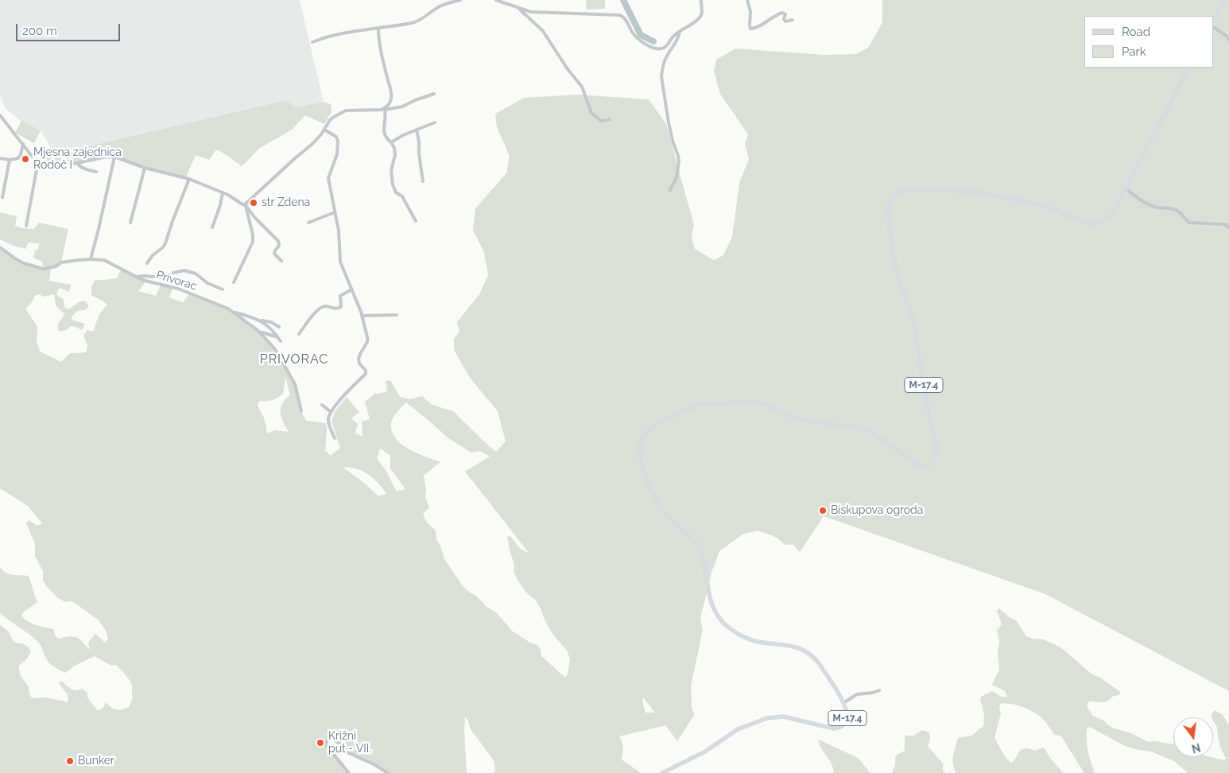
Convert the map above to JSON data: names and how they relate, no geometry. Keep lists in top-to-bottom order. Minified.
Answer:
{"streets":{"main road":["M-17.4"],"street":["Privorac"]},"districts":["PRIVORAC"],"places":["Mjesna zajednica Rodoč I","str Zdena","Biskupova ogroda","Križni put - VII.","Bunker"],"legend":["Road","Park"],"scale_bar":"200 m","north":"bottom"}
